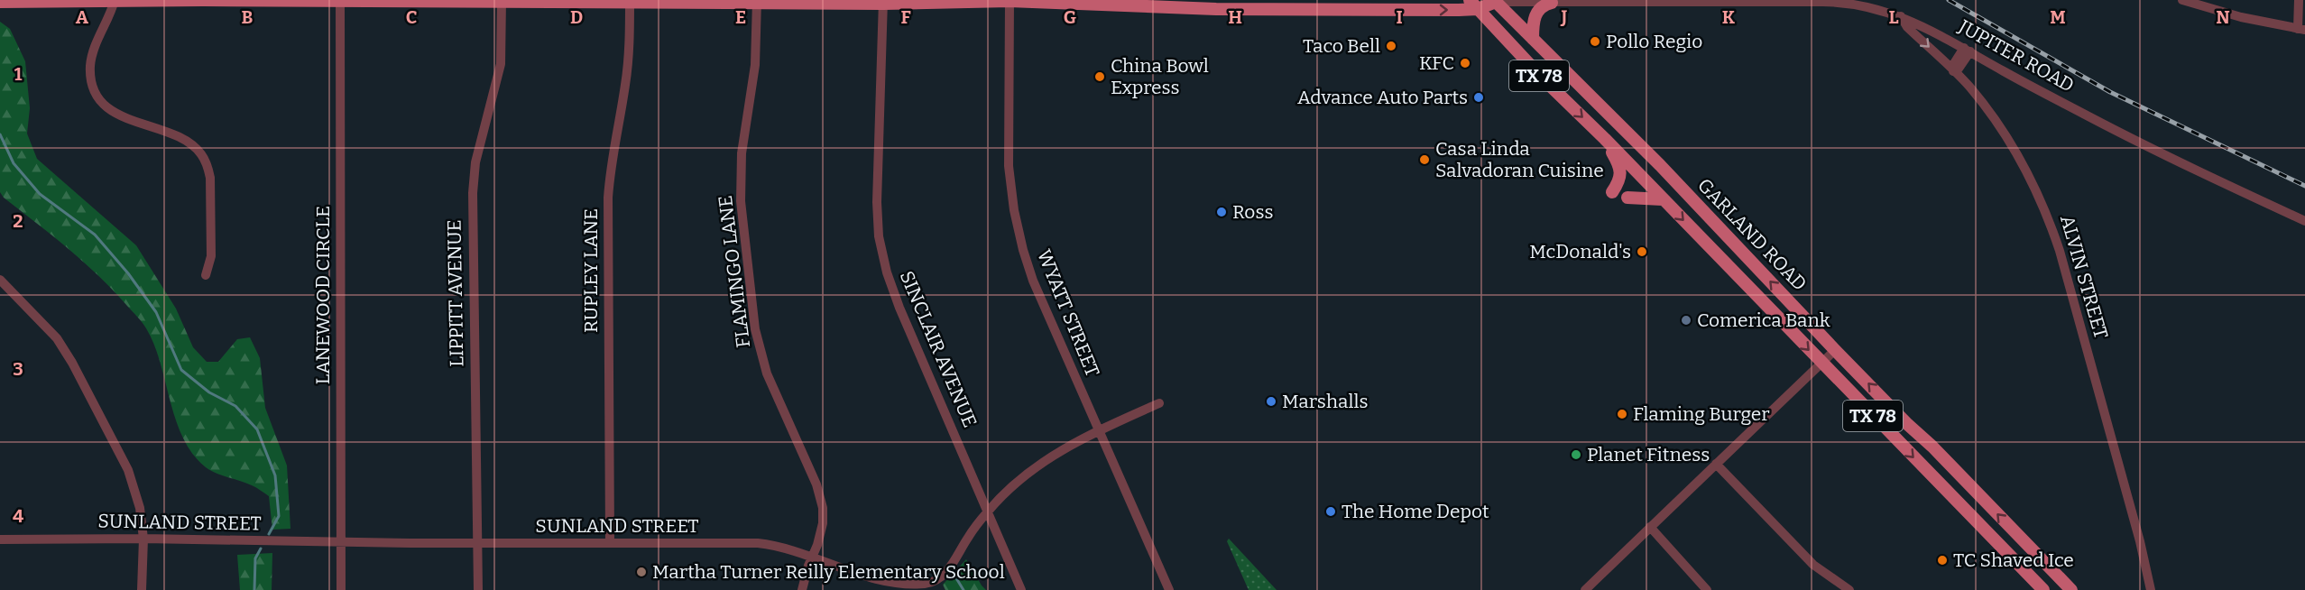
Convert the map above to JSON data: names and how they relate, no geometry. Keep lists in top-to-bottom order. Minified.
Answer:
{"streets":{"main road":["JUPITER ROAD","TX 78","GARLAND ROAD"],"street":["RUPLEY LANE","FLAMINGO LANE","ALVIN STREET","LIPPITT AVENUE","LANEWOOD CIRCLE","WYATT STREET","SINCLAIR AVENUE","SUNLAND STREET"]},"crossings":[["JUPITER ROAD","GARLAND ROAD"],["JUPITER ROAD","RUPLEY LANE"],["JUPITER ROAD","FLAMINGO LANE"],["JUPITER ROAD","ALVIN STREET"],["JUPITER ROAD","LIPPITT AVENUE"],["JUPITER ROAD","LANEWOOD CIRCLE"],["JUPITER ROAD","WYATT STREET"],["JUPITER ROAD","SINCLAIR AVENUE"],["RUPLEY LANE","SUNLAND STREET"],["FLAMINGO LANE","SUNLAND STREET"],["LIPPITT AVENUE","SUNLAND STREET"],["LANEWOOD CIRCLE","SUNLAND STREET"],["WYATT STREET","SUNLAND STREET"],["SINCLAIR AVENUE","SUNLAND STREET"]],"places":["Pollo Regio","Taco Bell","KFC","China Bowl Express","Advance Auto Parts","Casa Linda Salvadoran Cuisine","Ross","McDonald's","Comerica Bank","Marshalls","Flaming Burger","Planet Fitness","The Home Depot","TC Shaved Ice","Martha Turner Reilly Elementary School"],"grid":{"columns":["A","B","C","D","E","F","G","H","I","J","K","L","M","N"],"rows":["1","2","3","4"]}}
